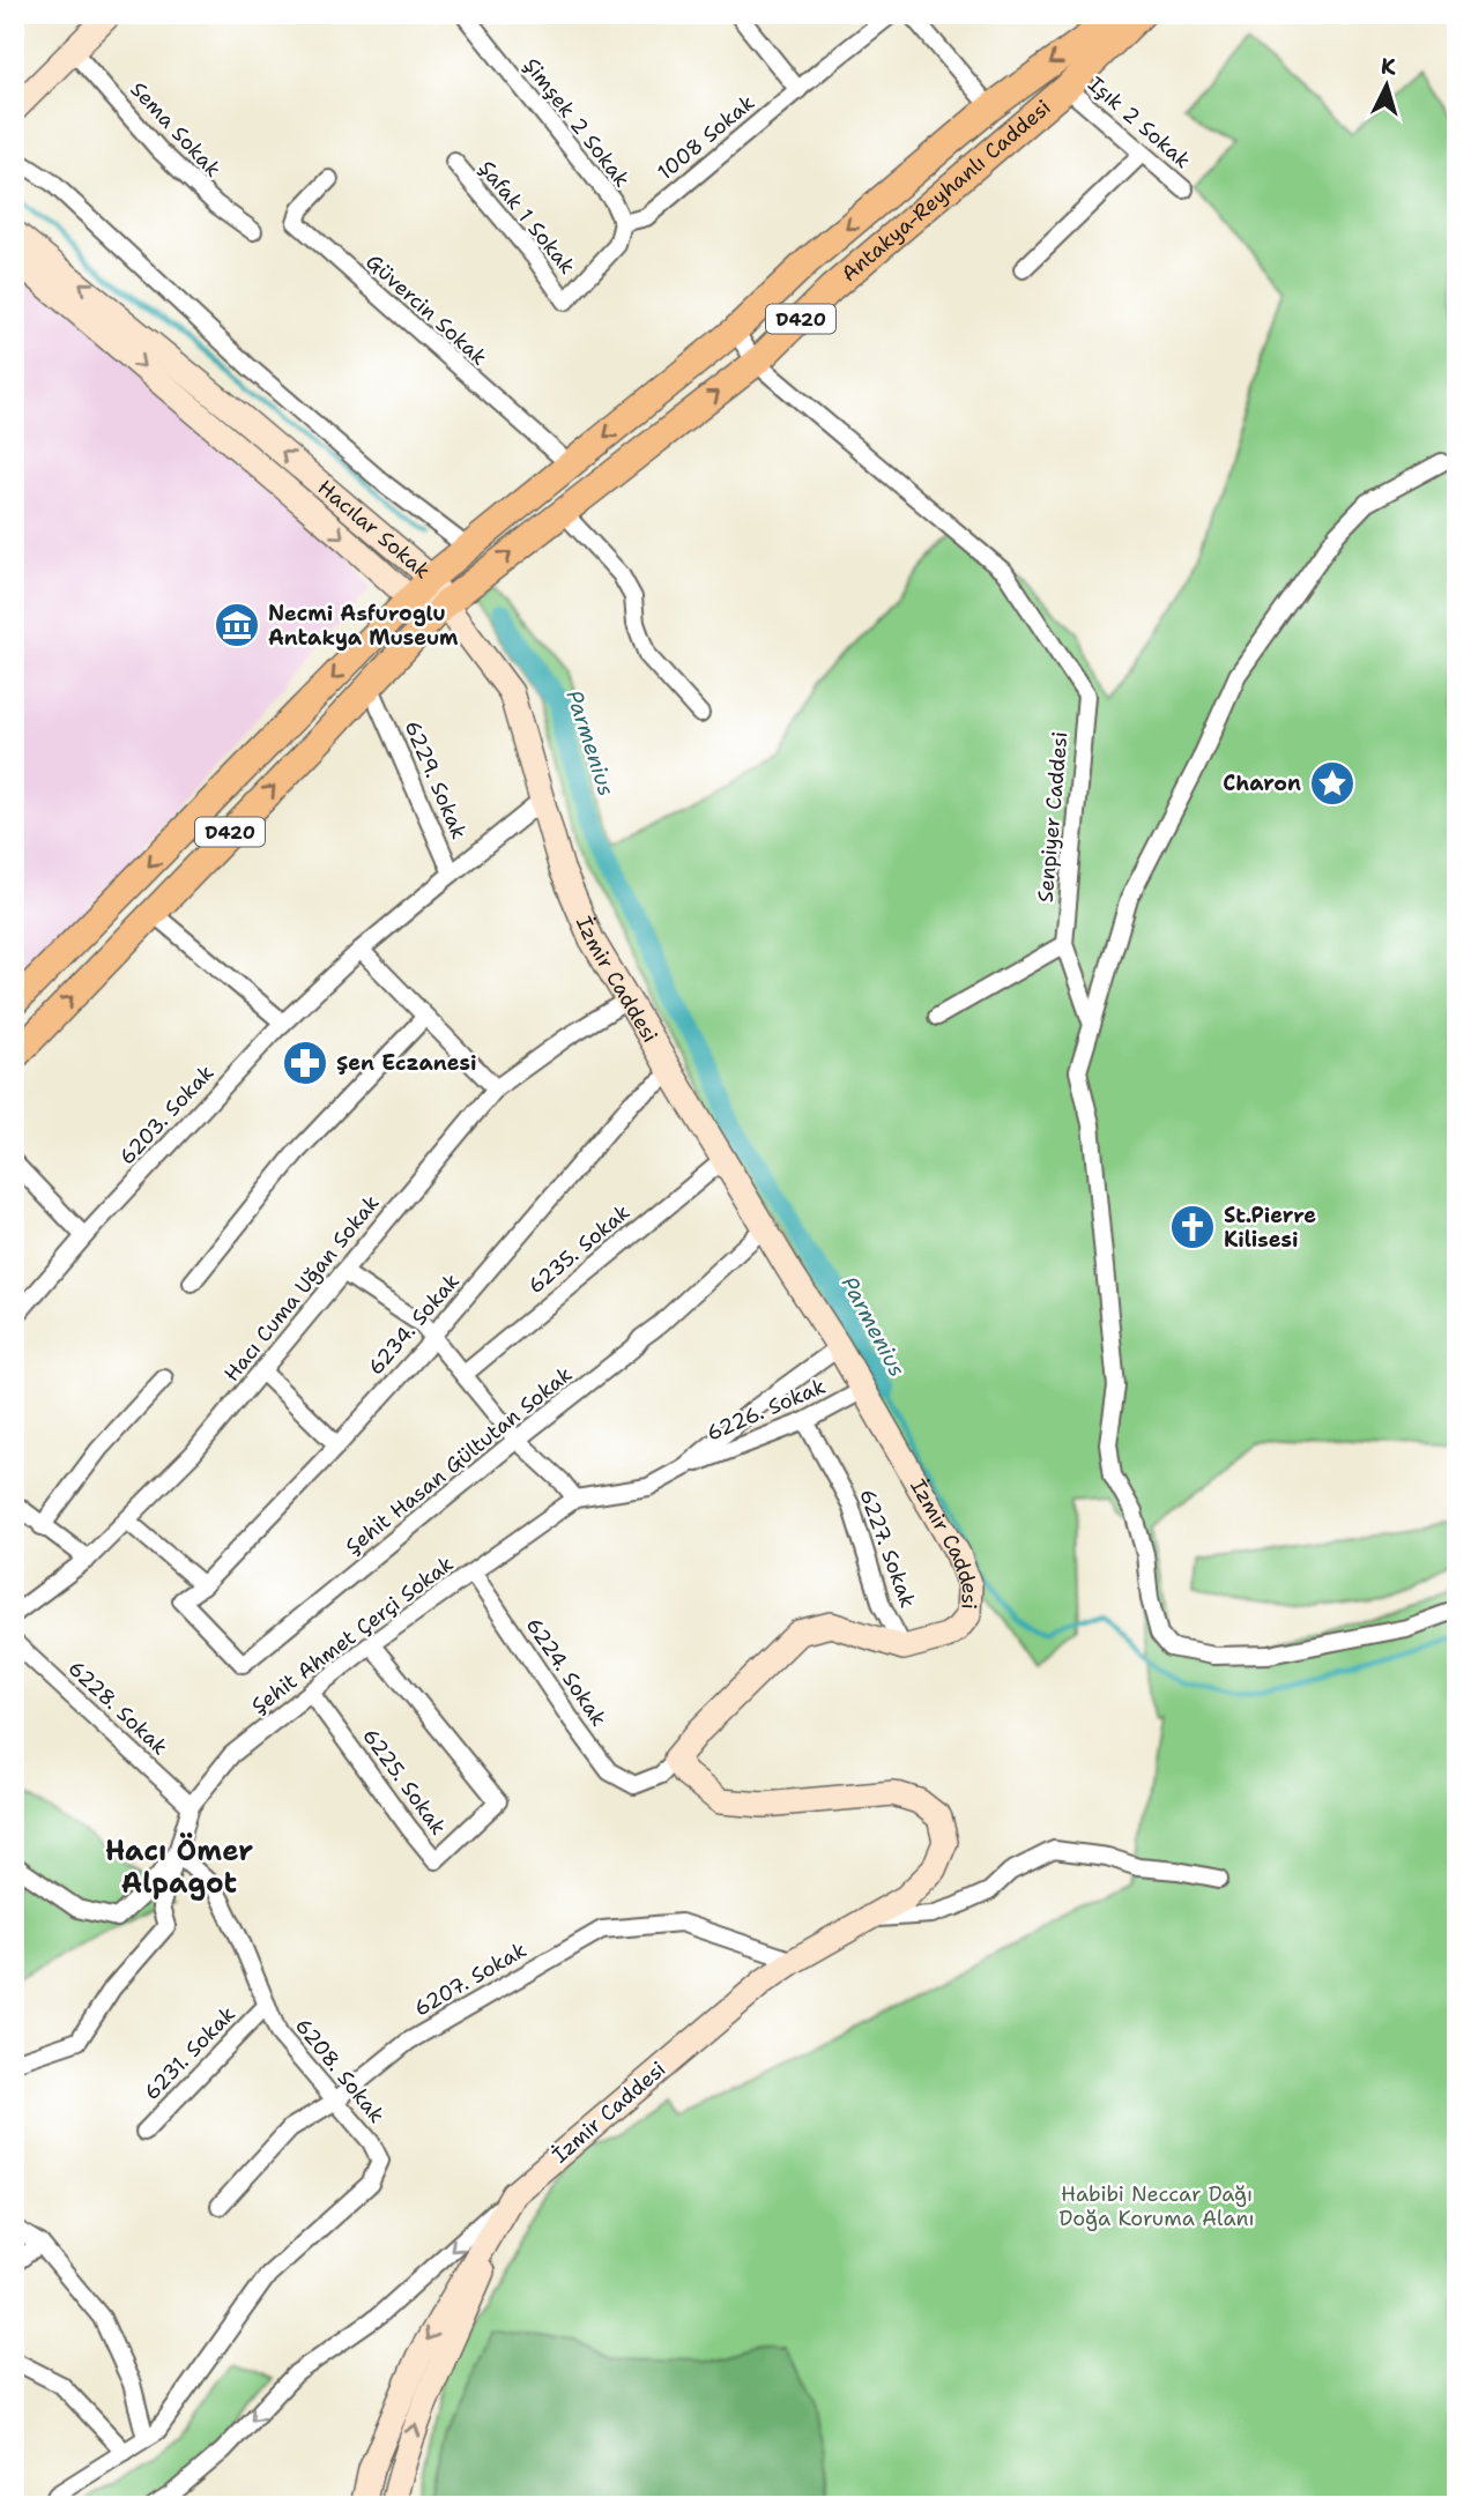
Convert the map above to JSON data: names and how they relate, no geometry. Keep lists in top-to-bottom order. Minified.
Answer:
{"streets":{"main road":["Antakya-Reyhanlı Caddesi","D420"],"street":["Şimşek 2 Sokak","Işık 2 Sokak","Sema Sokak","1008 Sokak","Şafak 1 Sokak","Güvercin Sokak","Hacılar Sokak","6229. Sokak","Senpiyer Caddesi","İzmir Caddesi","6203. Sokak","6235. Sokak","Hacı Cuma Uğan Sokak","6234. Sokak","6226. Sokak","Şehit Hasan Gültutan Sokak","6227. Sokak","Şehit Ahmet Çerçi Sokak","6224. Sokak","6228. Sokak","6225. Sokak","6207. Sokak","6231. Sokak","6208. Sokak"]},"crossings":[["Şimşek 2 Sokak","1008 Sokak"],["Şimşek 2 Sokak","Şafak 1 Sokak"],["Işık 2 Sokak","Antakya-Reyhanlı Caddesi"],["1008 Sokak","Şafak 1 Sokak"],["Antakya-Reyhanlı Caddesi","Güvercin Sokak"],["Antakya-Reyhanlı Caddesi","D420"],["Antakya-Reyhanlı Caddesi","Hacılar Sokak"],["Antakya-Reyhanlı Caddesi","Senpiyer Caddesi"],["Antakya-Reyhanlı Caddesi","İzmir Caddesi"],["D420","Hacılar Sokak"],["D420","6229. Sokak"],["D420","İzmir Caddesi"],["Hacılar Sokak","İzmir Caddesi"],["İzmir Caddesi","6235. Sokak"],["İzmir Caddesi","Hacı Cuma Uğan Sokak"],["İzmir Caddesi","6234. Sokak"],["İzmir Caddesi","6226. Sokak"],["İzmir Caddesi","Şehit Hasan Gültutan Sokak"],["İzmir Caddesi","6227. Sokak"],["İzmir Caddesi","Şehit Ahmet Çerçi Sokak"],["İzmir Caddesi","6224. Sokak"],["İzmir Caddesi","6207. Sokak"],["6234. Sokak","Şehit Hasan Gültutan Sokak"],["6226. Sokak","6227. Sokak"],["6226. Sokak","Şehit Ahmet Çerçi Sokak"],["Şehit Ahmet Çerçi Sokak","6224. Sokak"],["Şehit Ahmet Çerçi Sokak","6228. Sokak"],["Şehit Ahmet Çerçi Sokak","6225. Sokak"],["Şehit Ahmet Çerçi Sokak","6208. Sokak"],["6207. Sokak","6208. Sokak"],["6231. Sokak","6208. Sokak"]],"districts":["Hacı Ömer Alpagot"],"water":["Parmenius"],"parks":["Habibi Neccar Dağı Doğa Koruma Alanı"],"places":{"museum":["Necmi Asfuroglu Antakya Museum"],"place":["Charon"],"pharmacy":["Şen Eczanesi"],"church":["St.Pierre Kilisesi"]},"north":"top"}
